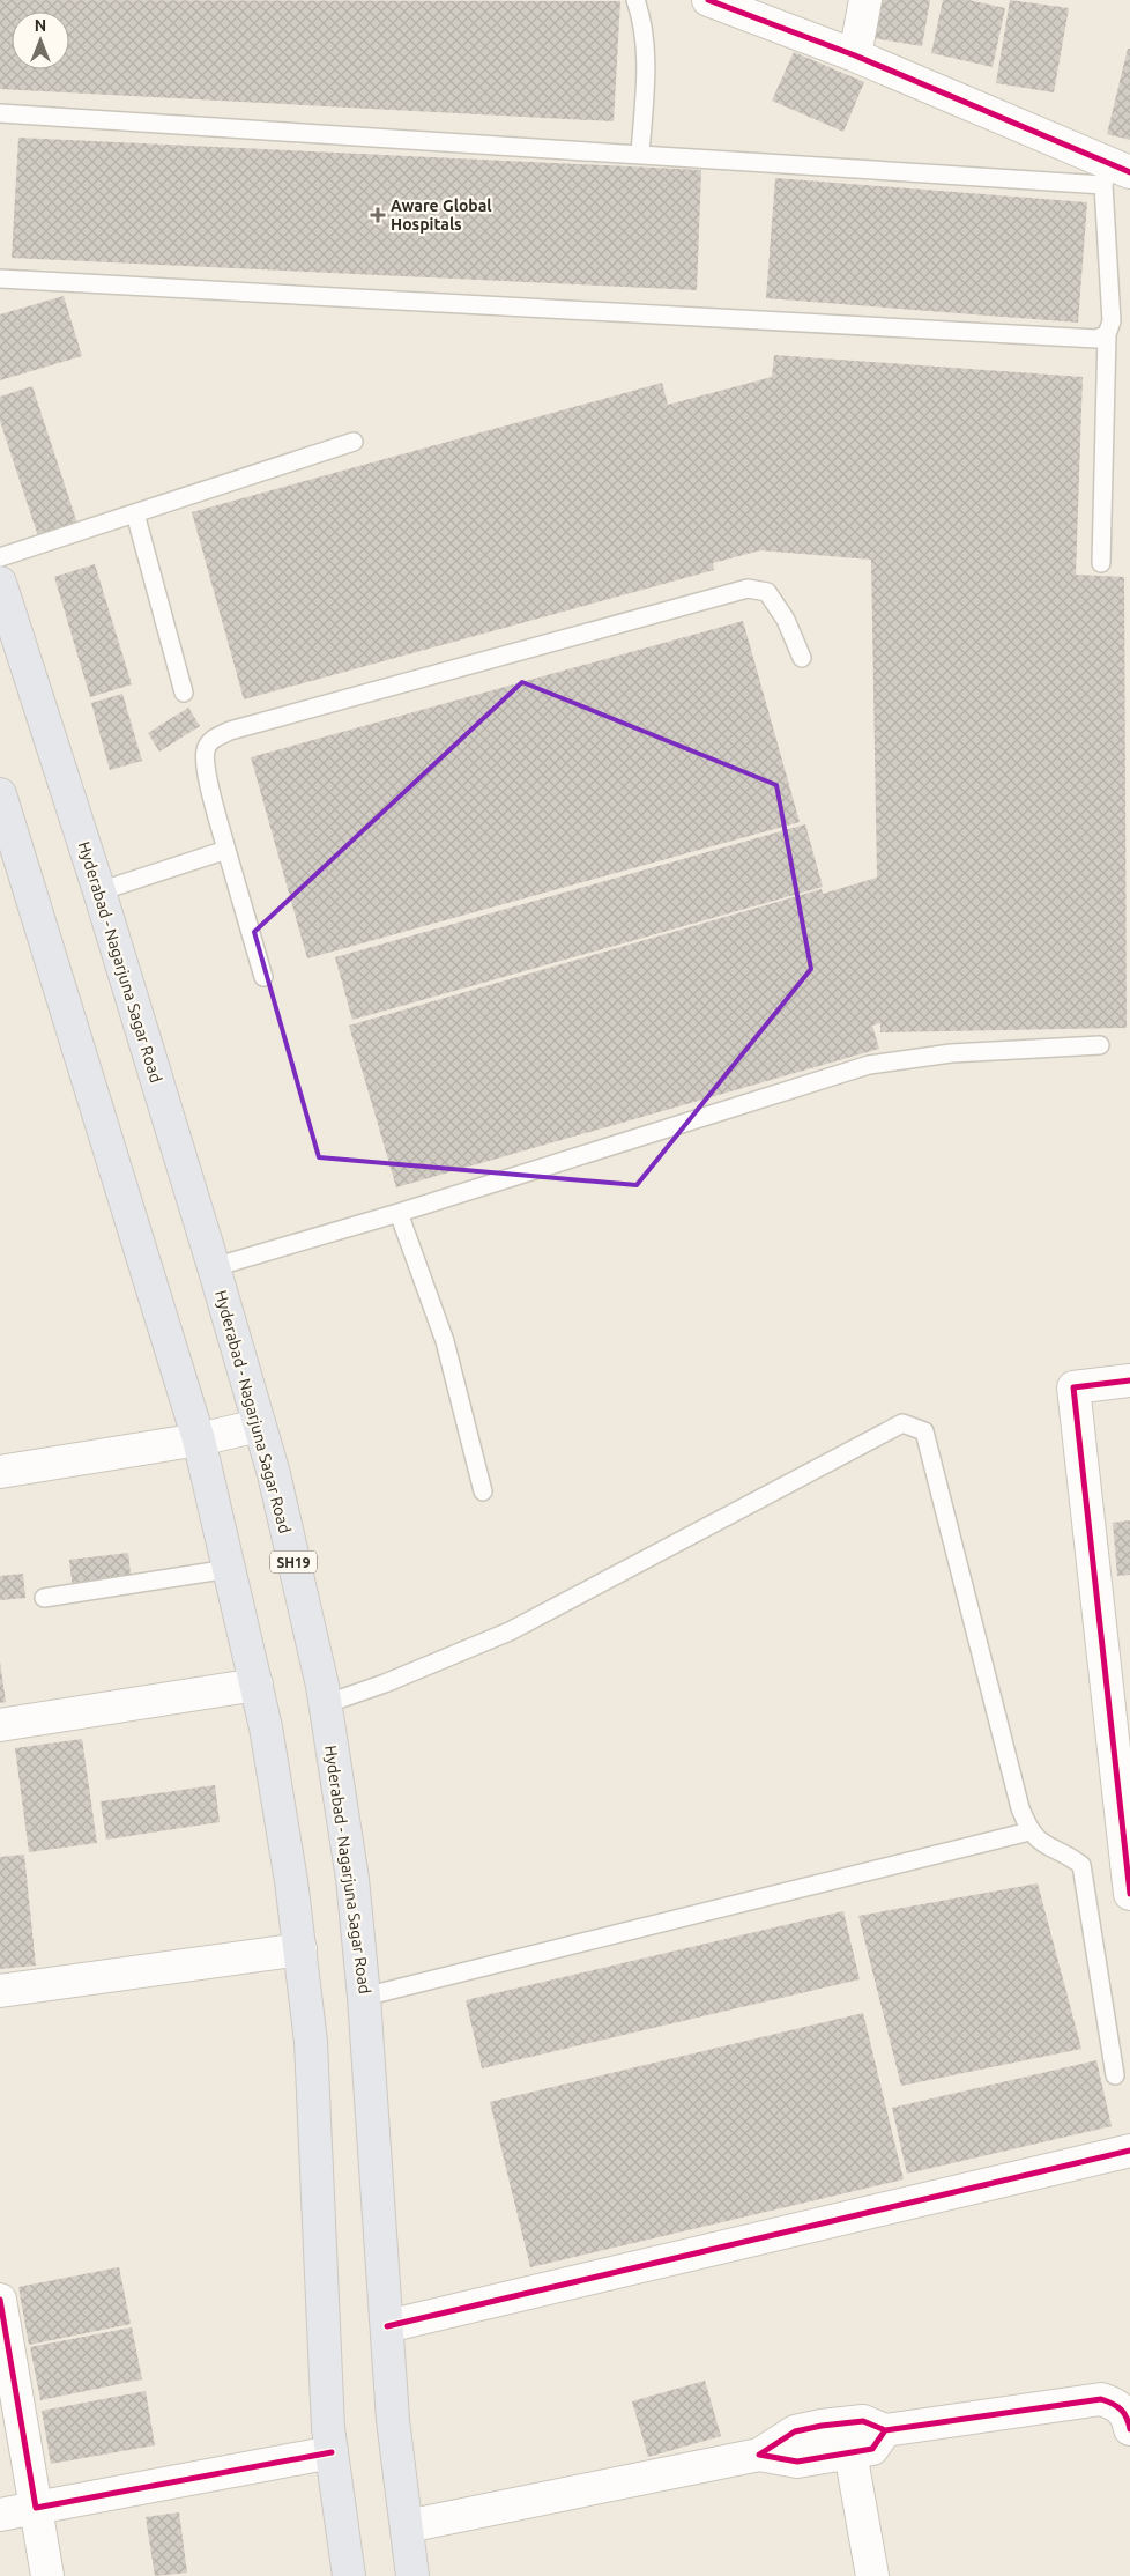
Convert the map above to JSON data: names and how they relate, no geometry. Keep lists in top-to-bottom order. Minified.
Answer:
{"streets":{"main road":["Hyderabad - Nagarjuna Sagar Road","SH19"]},"places":{"health":["Aware Global Hospitals"]},"north":"top"}
